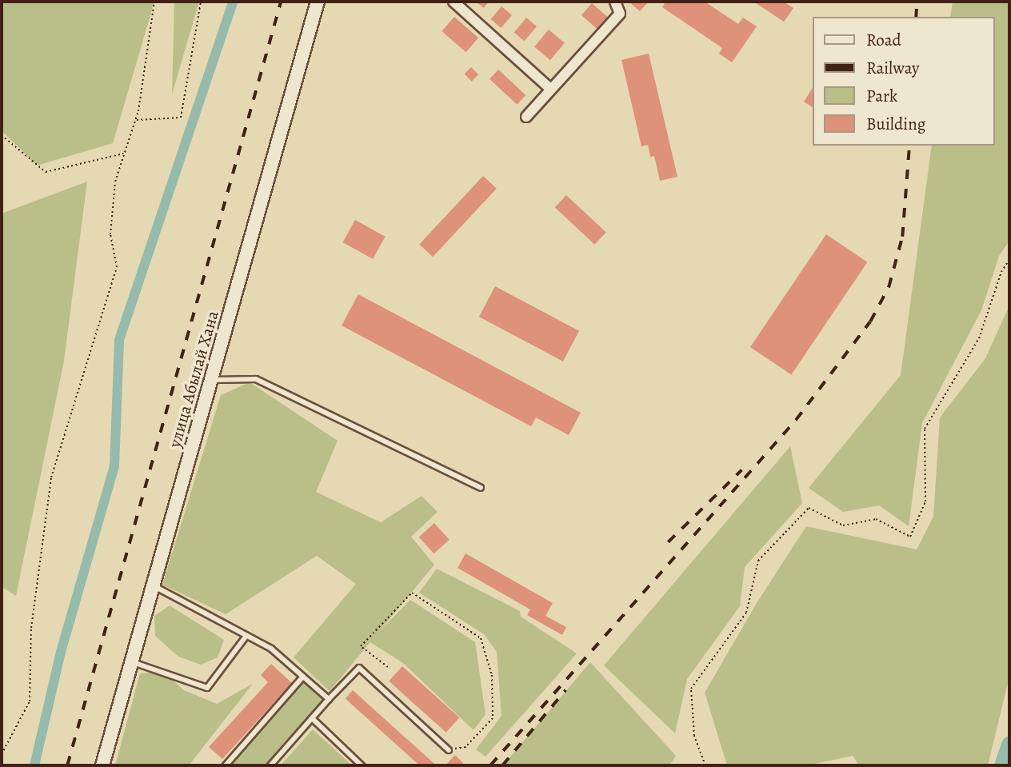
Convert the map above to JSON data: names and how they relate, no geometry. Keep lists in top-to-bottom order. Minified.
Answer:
{"streets":{"main road":["улица Абылай Хана"]},"legend":["Road","Railway","Park","Building"]}
